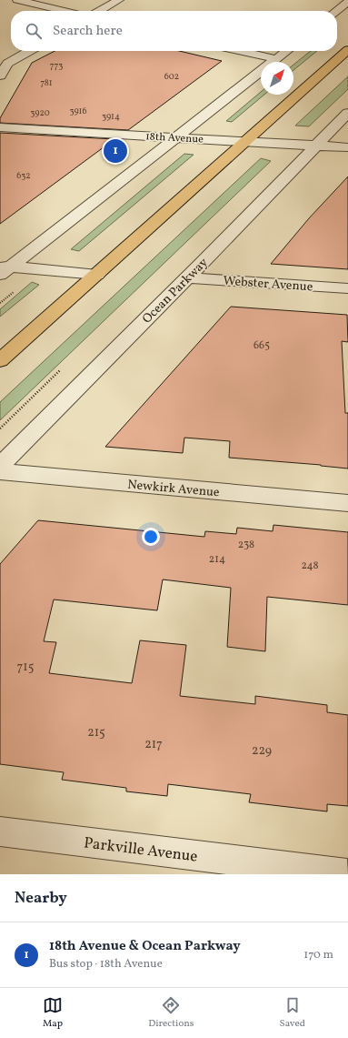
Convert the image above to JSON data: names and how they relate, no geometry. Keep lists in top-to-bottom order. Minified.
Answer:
{"streets":{"street":["18th Avenue","Webster Avenue","Ocean Parkway","Newkirk Avenue","Parkville Avenue"]},"crossings":[["18th Avenue","Ocean Parkway"],["Webster Avenue","Ocean Parkway"]],"house_numbers":["773","602","781","3916","3920","3914","632","665","238","214","248","715","215","217","229"],"north":"top right","page":{"search":"Search here","pins":"1","heading":"Nearby","list":[{"mark":"1","name":"18th Avenue & Ocean Parkway","note":"Bus stop · 18th Avenue","value":"170 m"}],"nav":["Map","Directions","Saved"]}}
